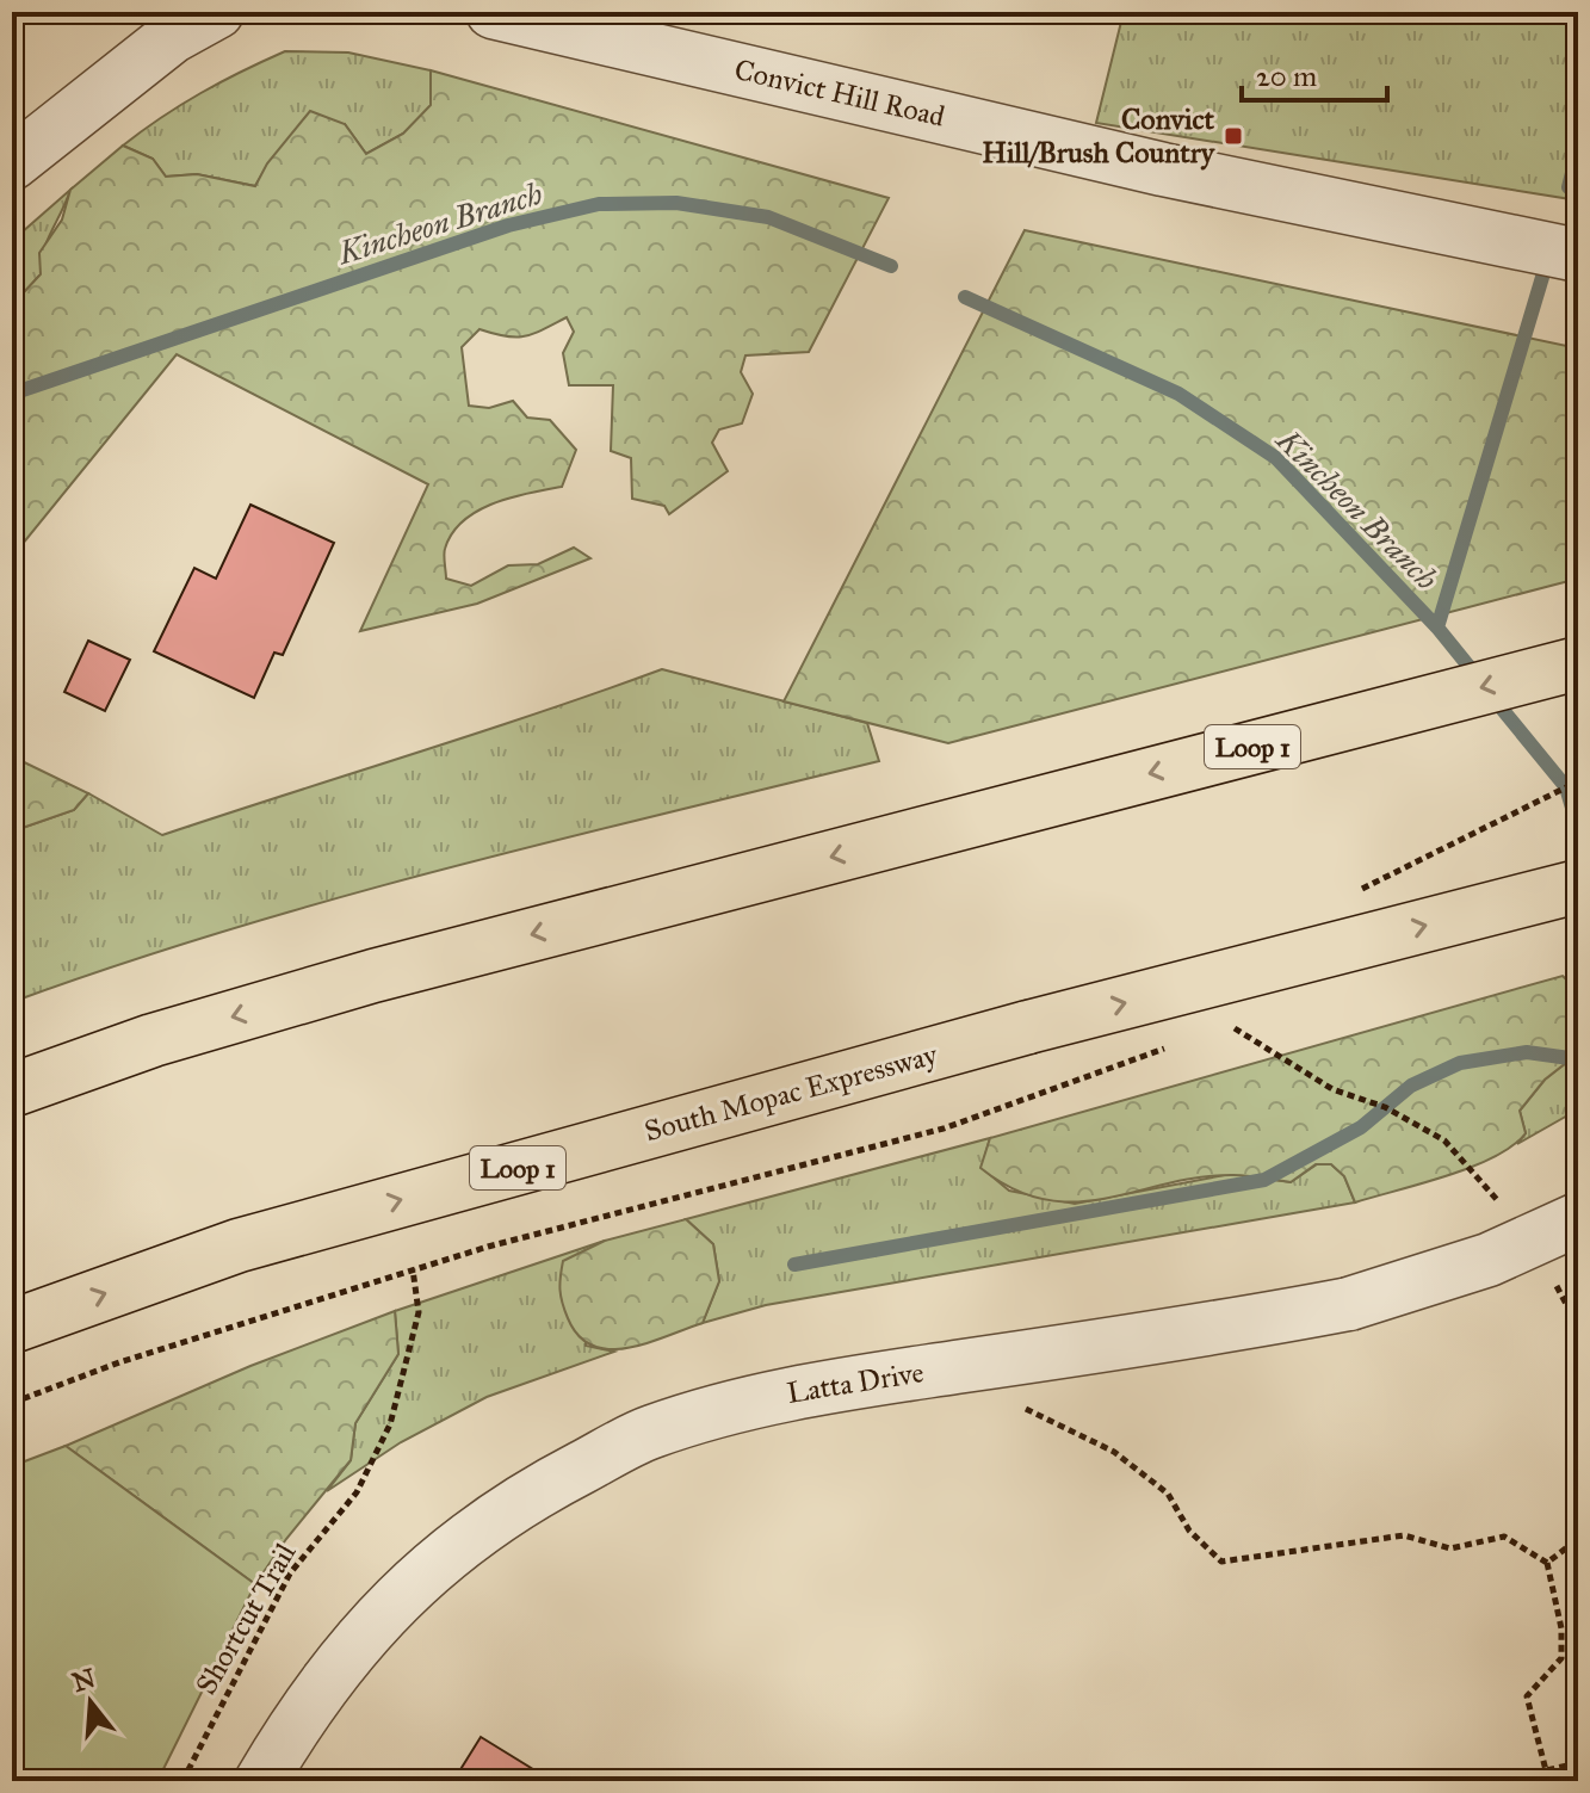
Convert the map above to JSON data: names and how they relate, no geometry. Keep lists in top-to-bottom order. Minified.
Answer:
{"streets":{"highway":["Loop 1","South Mopac Expressway"],"street":["Convict Hill Road","Latta Drive"],"path":["Shortcut Trail"]},"water":["Kincheon Branch"],"places":{"transit":["Convict Hill/Brush Country"]},"scale_bar":"20 m","north":"top"}
